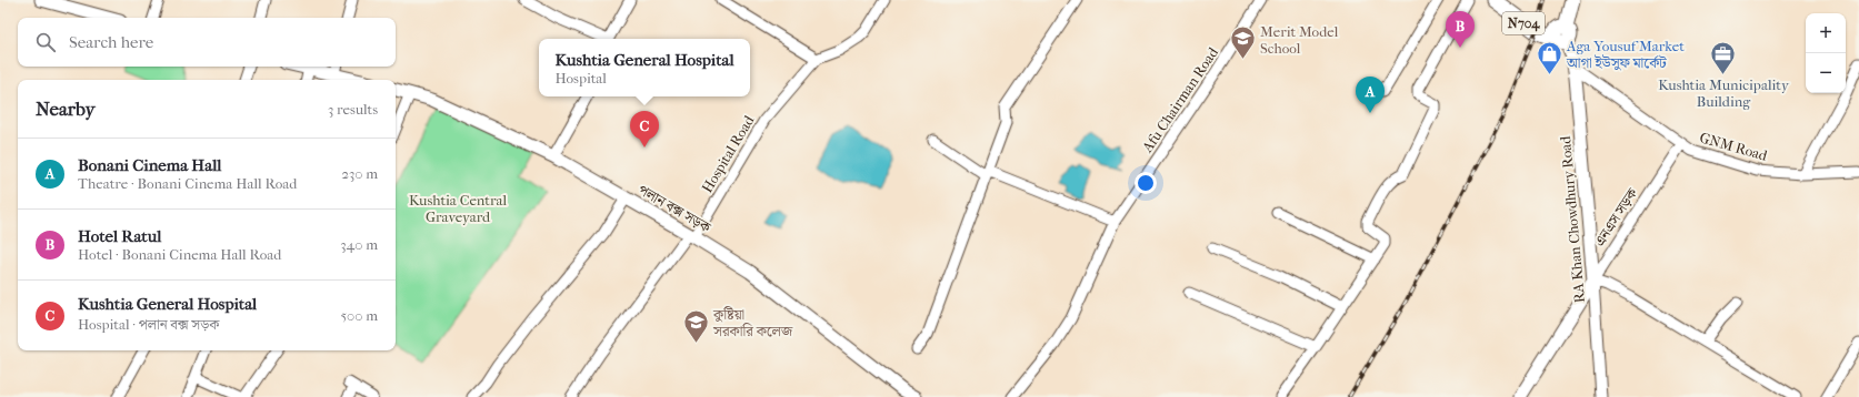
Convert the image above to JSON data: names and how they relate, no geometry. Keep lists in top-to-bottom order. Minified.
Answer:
{"streets":{"highway":["N704"],"main road":["পলান বক্স সড়ক","এনএস সড়ক","RA Khan Chowdhury Road"],"street":["Afu Chairman Road","GNM Road","Hospital Road"]},"crossings":[["N704","RA Khan Chowdhury Road"],["GNM Road","এনএস সড়ক"],["GNM Road","RA Khan Chowdhury Road"],["Hospital Road","পলান বক্স সড়ক"],["এনএস সড়ক","RA Khan Chowdhury Road"]],"parks":["Kushtia Central Graveyard"],"places":{"school or university":["Merit Model School","কুষ্টিয়া সরকারি কলেজ"],"shop":["Aga Yousuf Market আগা ইউসুফ মার্কেট"],"office":["Kushtia Municipality Building"]},"page":{"pins":["B","A","C"],"map_buttons":["+","−"],"search":"Search here","popup":["Kushtia General Hospital","Hospital"],"heading":["Nearby","3 results"],"list":[{"mark":"A","name":"Bonani Cinema Hall","note":"Theatre · Bonani Cinema Hall Road","value":"230 m"},{"mark":"B","name":"Hotel Ratul","note":"Hotel · Bonani Cinema Hall Road","value":"340 m"},{"mark":"C","name":"Kushtia General Hospital","note":"Hospital · পলান বক্স সড়ক","value":"500 m"}]}}
